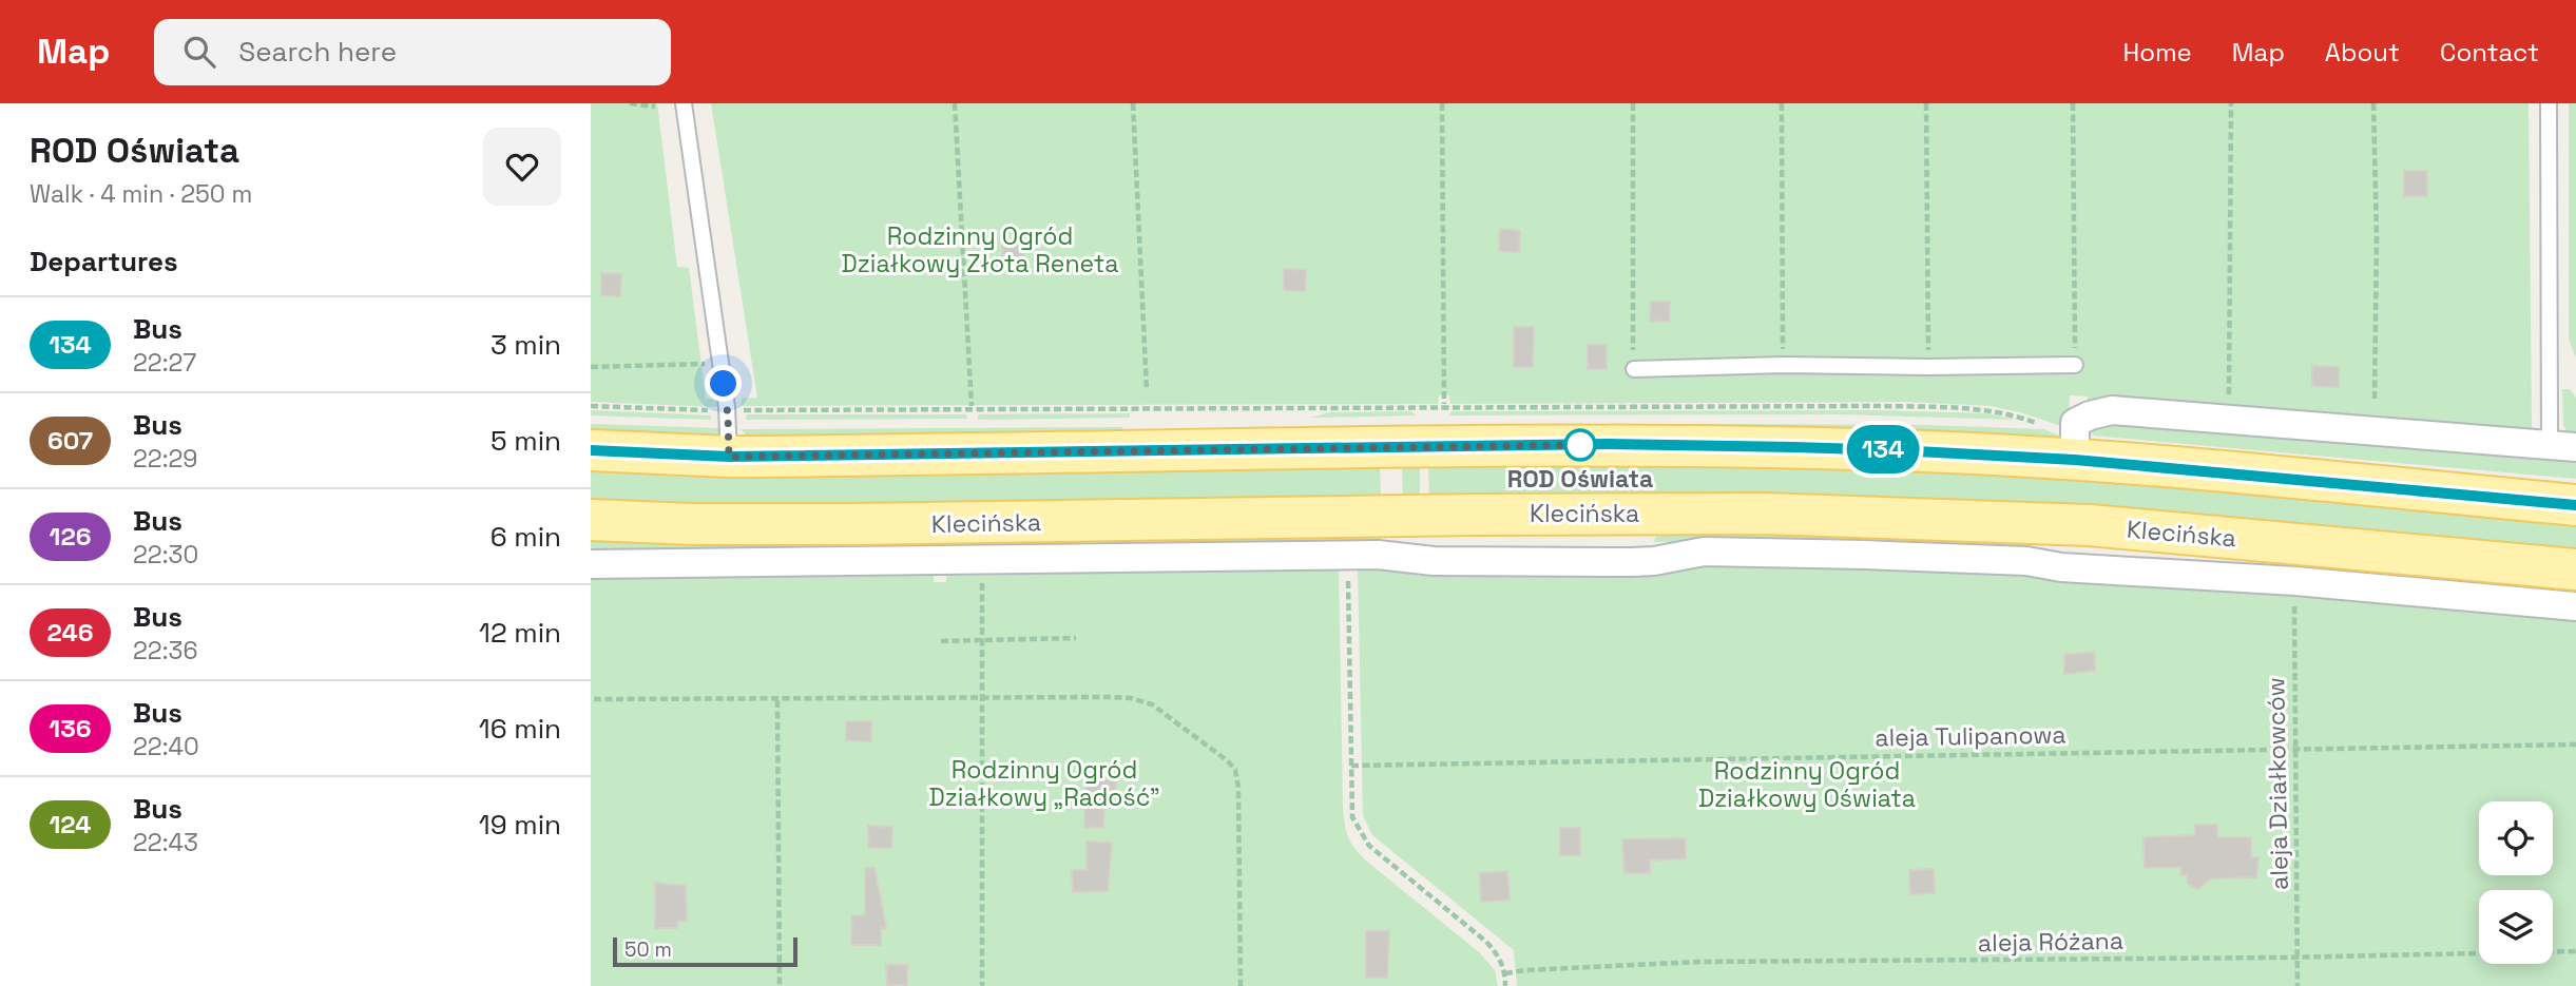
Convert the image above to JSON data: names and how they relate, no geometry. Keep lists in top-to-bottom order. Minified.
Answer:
{"streets":{"main road":["Klecińska"],"path":["aleja Tulipanowa","aleja Działkowców","aleja Różana"]},"crossings":[["aleja Tulipanowa","aleja Działkowców"],["aleja Działkowców","aleja Różana"]],"parks":["Rodzinny Ogród Działkowy Złota Reneta","Rodzinny Ogród Działkowy „Radość”","Rodzinny Ogród Działkowy Oświata"],"places":["ROD Oświata"],"lines":["bus line 134"],"scale_bar":"50 m","page":{"header":"Map","search":"Search here","nav":["Home","Map","About","Contact"],"heading":[["ROD Oświata","Walk · 4 min · 250 m"],"Departures"],"on_map":"134","list":[{"mark":"134","name":"Bus","note":"22:27","value":"3 min"},{"mark":"607","name":"Bus","note":"22:29","value":"5 min"},{"mark":"126","name":"Bus","note":"22:30","value":"6 min"},{"mark":"246","name":"Bus","note":"22:36","value":"12 min"},{"mark":"136","name":"Bus","note":"22:40","value":"16 min"},{"mark":"124","name":"Bus","note":"22:43","value":"19 min"}],"scale":"50 m"}}
